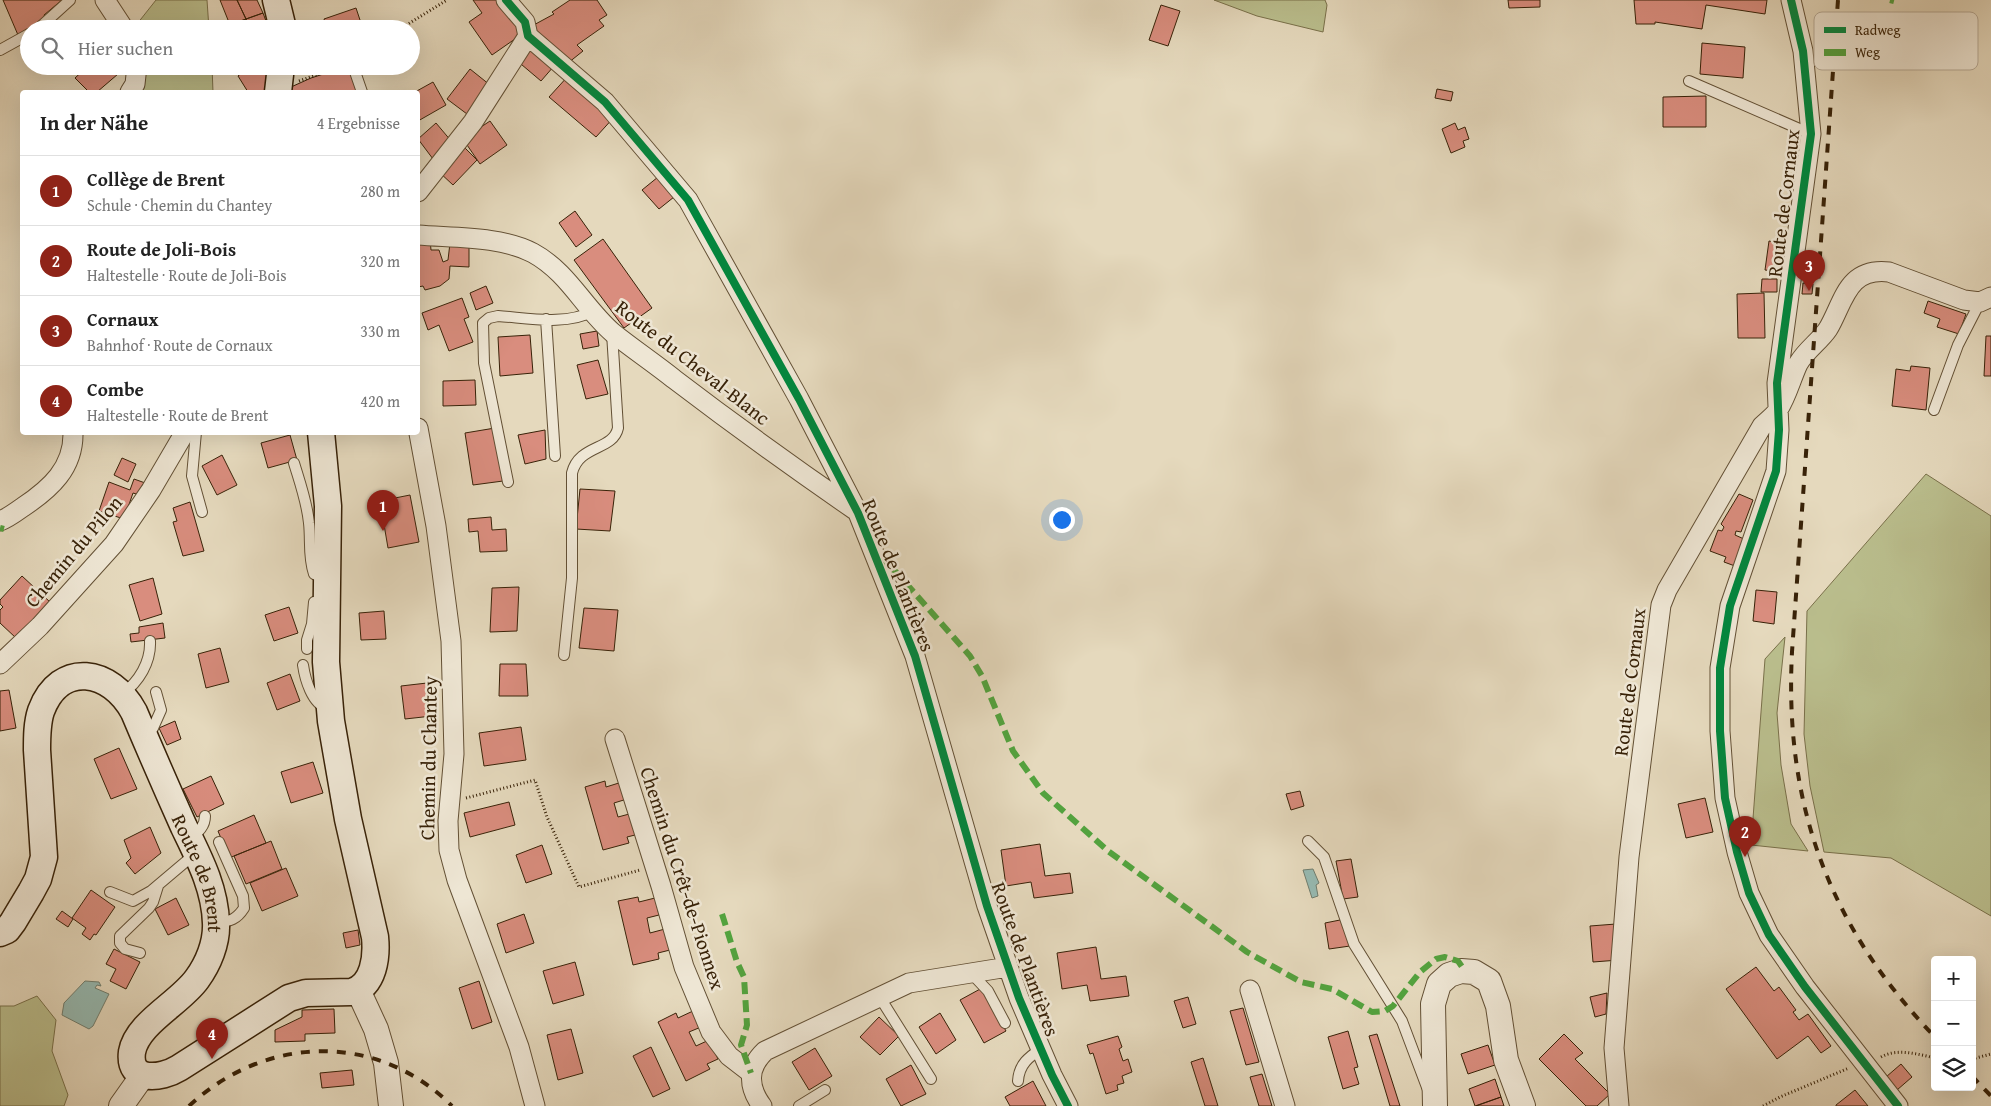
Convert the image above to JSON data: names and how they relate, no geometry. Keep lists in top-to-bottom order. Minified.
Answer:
{"streets":{"main road":["Route de Brent"],"street":["Route de Cornaux","Route du Cheval-Blanc","Chemin du Pilon","Route de Plantières","Chemin du Chantey","Chemin du Crêt-de-Pionnex"]},"crossings":[["Route du Cheval-Blanc","Route de Plantières"]],"legend":["Radweg","Weg"],"page":{"search":"Hier suchen","heading":["In der Nähe","4 Ergebnisse"],"list":[{"mark":"1","name":"Collège de Brent","note":"Schule · Chemin du Chantey","value":"280 m"},{"mark":"2","name":"Route de Joli-Bois","note":"Haltestelle · Route de Joli-Bois","value":"320 m"},{"mark":"3","name":"Cornaux","note":"Bahnhof · Route de Cornaux","value":"330 m"},{"mark":"4","name":"Combe","note":"Haltestelle · Route de Brent","value":"420 m"}],"pins":["3","1","2","4"],"map_buttons":["+","−"]}}
